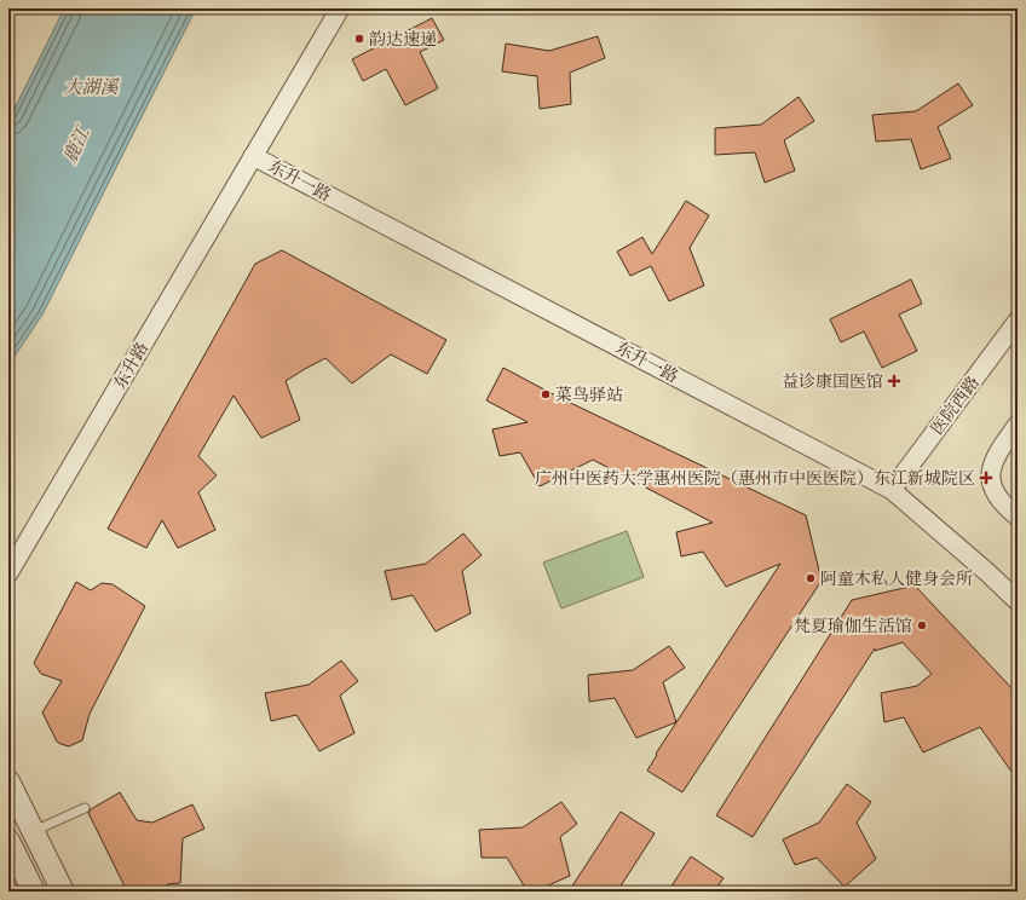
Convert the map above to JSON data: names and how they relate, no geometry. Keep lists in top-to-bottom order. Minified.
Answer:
{"streets":{"street":["东升一路","东升路","医院西路"]},"crossings":[["东升一路","东升路"],["东升一路","医院西路"]],"water":["大湖溪","鹿江"],"places":{"other":["韵达速递","菜鸟驿站","阿童木私人健身会所","梵夏瑜伽生活馆"],"health":["益诊康国医馆","广州中医药大学惠州医院（惠州市中医医院）东江新城院区"]}}
